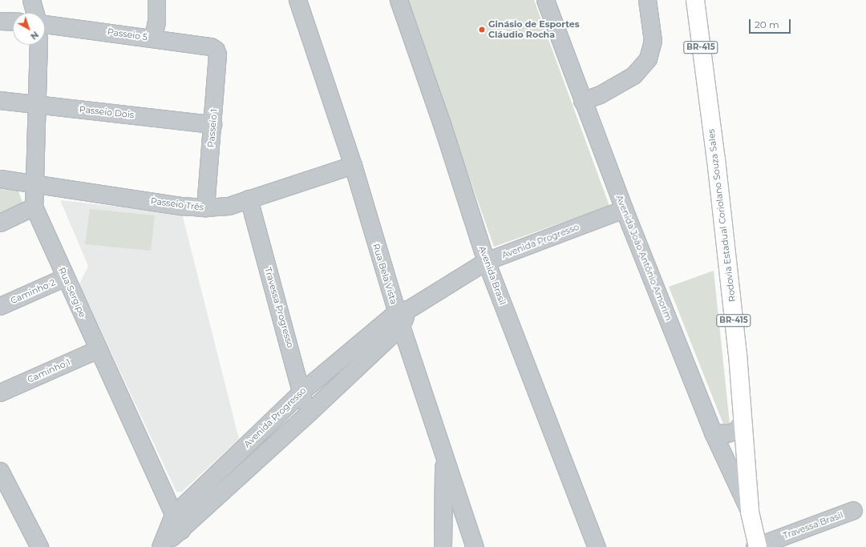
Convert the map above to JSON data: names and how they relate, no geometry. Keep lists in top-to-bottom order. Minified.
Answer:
{"streets":{"main road":["BR-415","Rodovia Estadual Coriolano Souza Sales"],"street":["Passeio 5","Passeio Dois","Passeio 1","Passeio Três","Avenida Progresso","Avenida João Antônio Amorim","Rua Bela Vista","Avenida Brasil","Caminho 2","Rua Sergipe","Travessa Progresso","Caminho 1","Travessa Brasil"]},"crossings":[["Passeio 5","Passeio 1"],["Passeio Dois","Passeio 1"],["Passeio Dois","Rua Sergipe"],["Passeio 1","Passeio Três"],["Passeio Três","Rua Bela Vista"],["Passeio Três","Rua Sergipe"],["Passeio Três","Travessa Progresso"],["Rodovia Estadual Coriolano Souza Sales","Avenida João Antônio Amorim"],["Rodovia Estadual Coriolano Souza Sales","Travessa Brasil"],["Avenida Progresso","Avenida João Antônio Amorim"],["Avenida Progresso","Rua Bela Vista"],["Avenida Progresso","Avenida Brasil"],["Avenida Progresso","Rua Sergipe"],["Avenida Progresso","Travessa Progresso"],["Caminho 2","Rua Sergipe"],["Rua Sergipe","Caminho 1"]],"places":["Ginásio de Esportes Cláudio Rocha"],"scale_bar":"20 m","north":"bottom right"}
